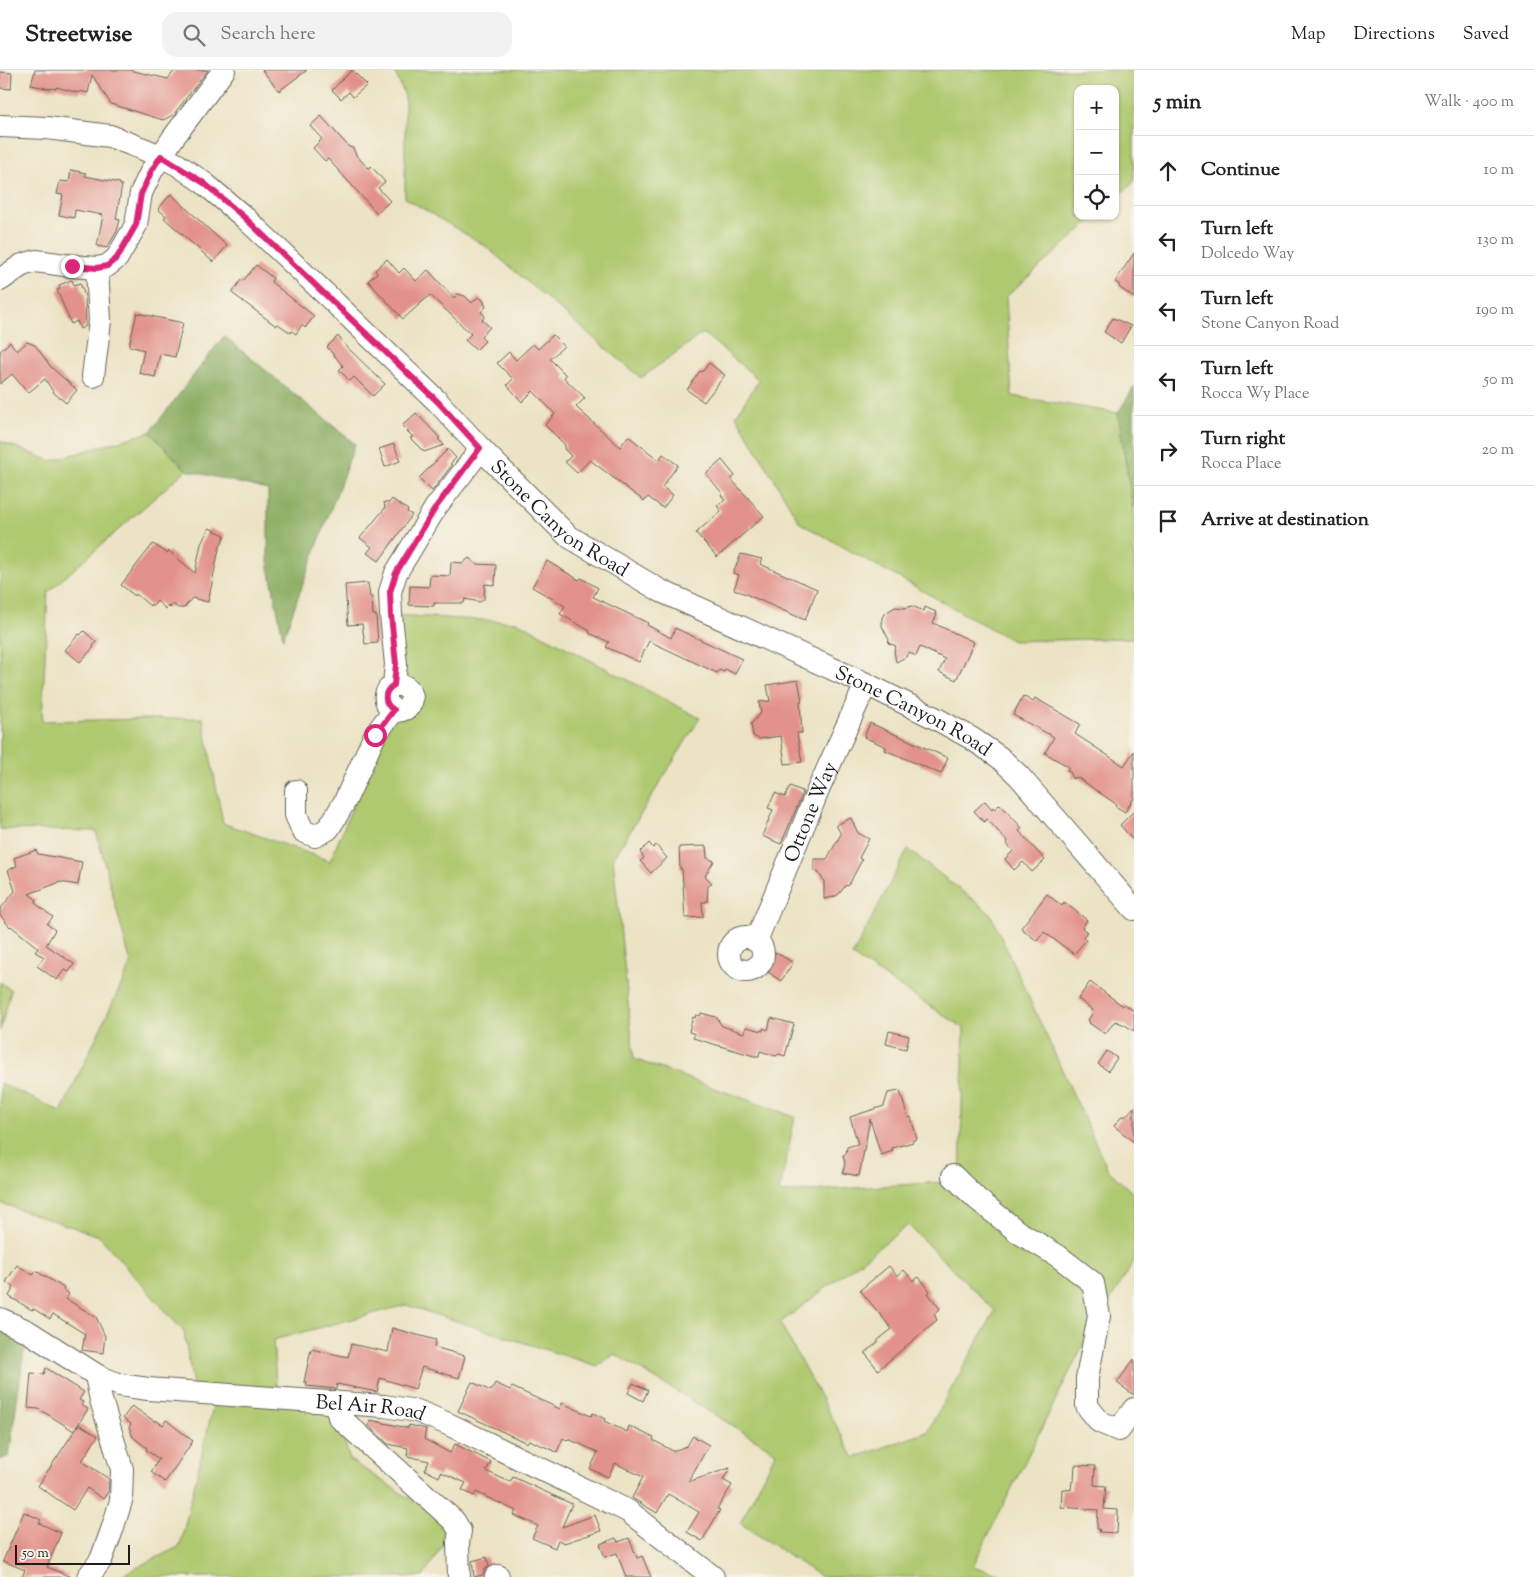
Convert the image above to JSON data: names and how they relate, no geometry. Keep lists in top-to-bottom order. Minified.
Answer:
{"streets":{"street":["Stone Canyon Road","Ottone Way","Bel Air Road"]},"crossings":[["Stone Canyon Road","Ottone Way"]],"scale_bar":"50 m","page":{"header":"Streetwise","search":"Search here","nav":["Map","Directions","Saved"],"heading":["5 min","Walk · 400 m"],"map_buttons":["+","−"],"list":[["Continue","10 m"],["Turn left","Dolcedo Way","130 m"],["Turn left","Stone Canyon Road","190 m"],["Turn left","Rocca Wy Place","50 m"],["Turn right","Rocca Place","20 m"],"Arrive at destination"],"scale":"50 m"}}
